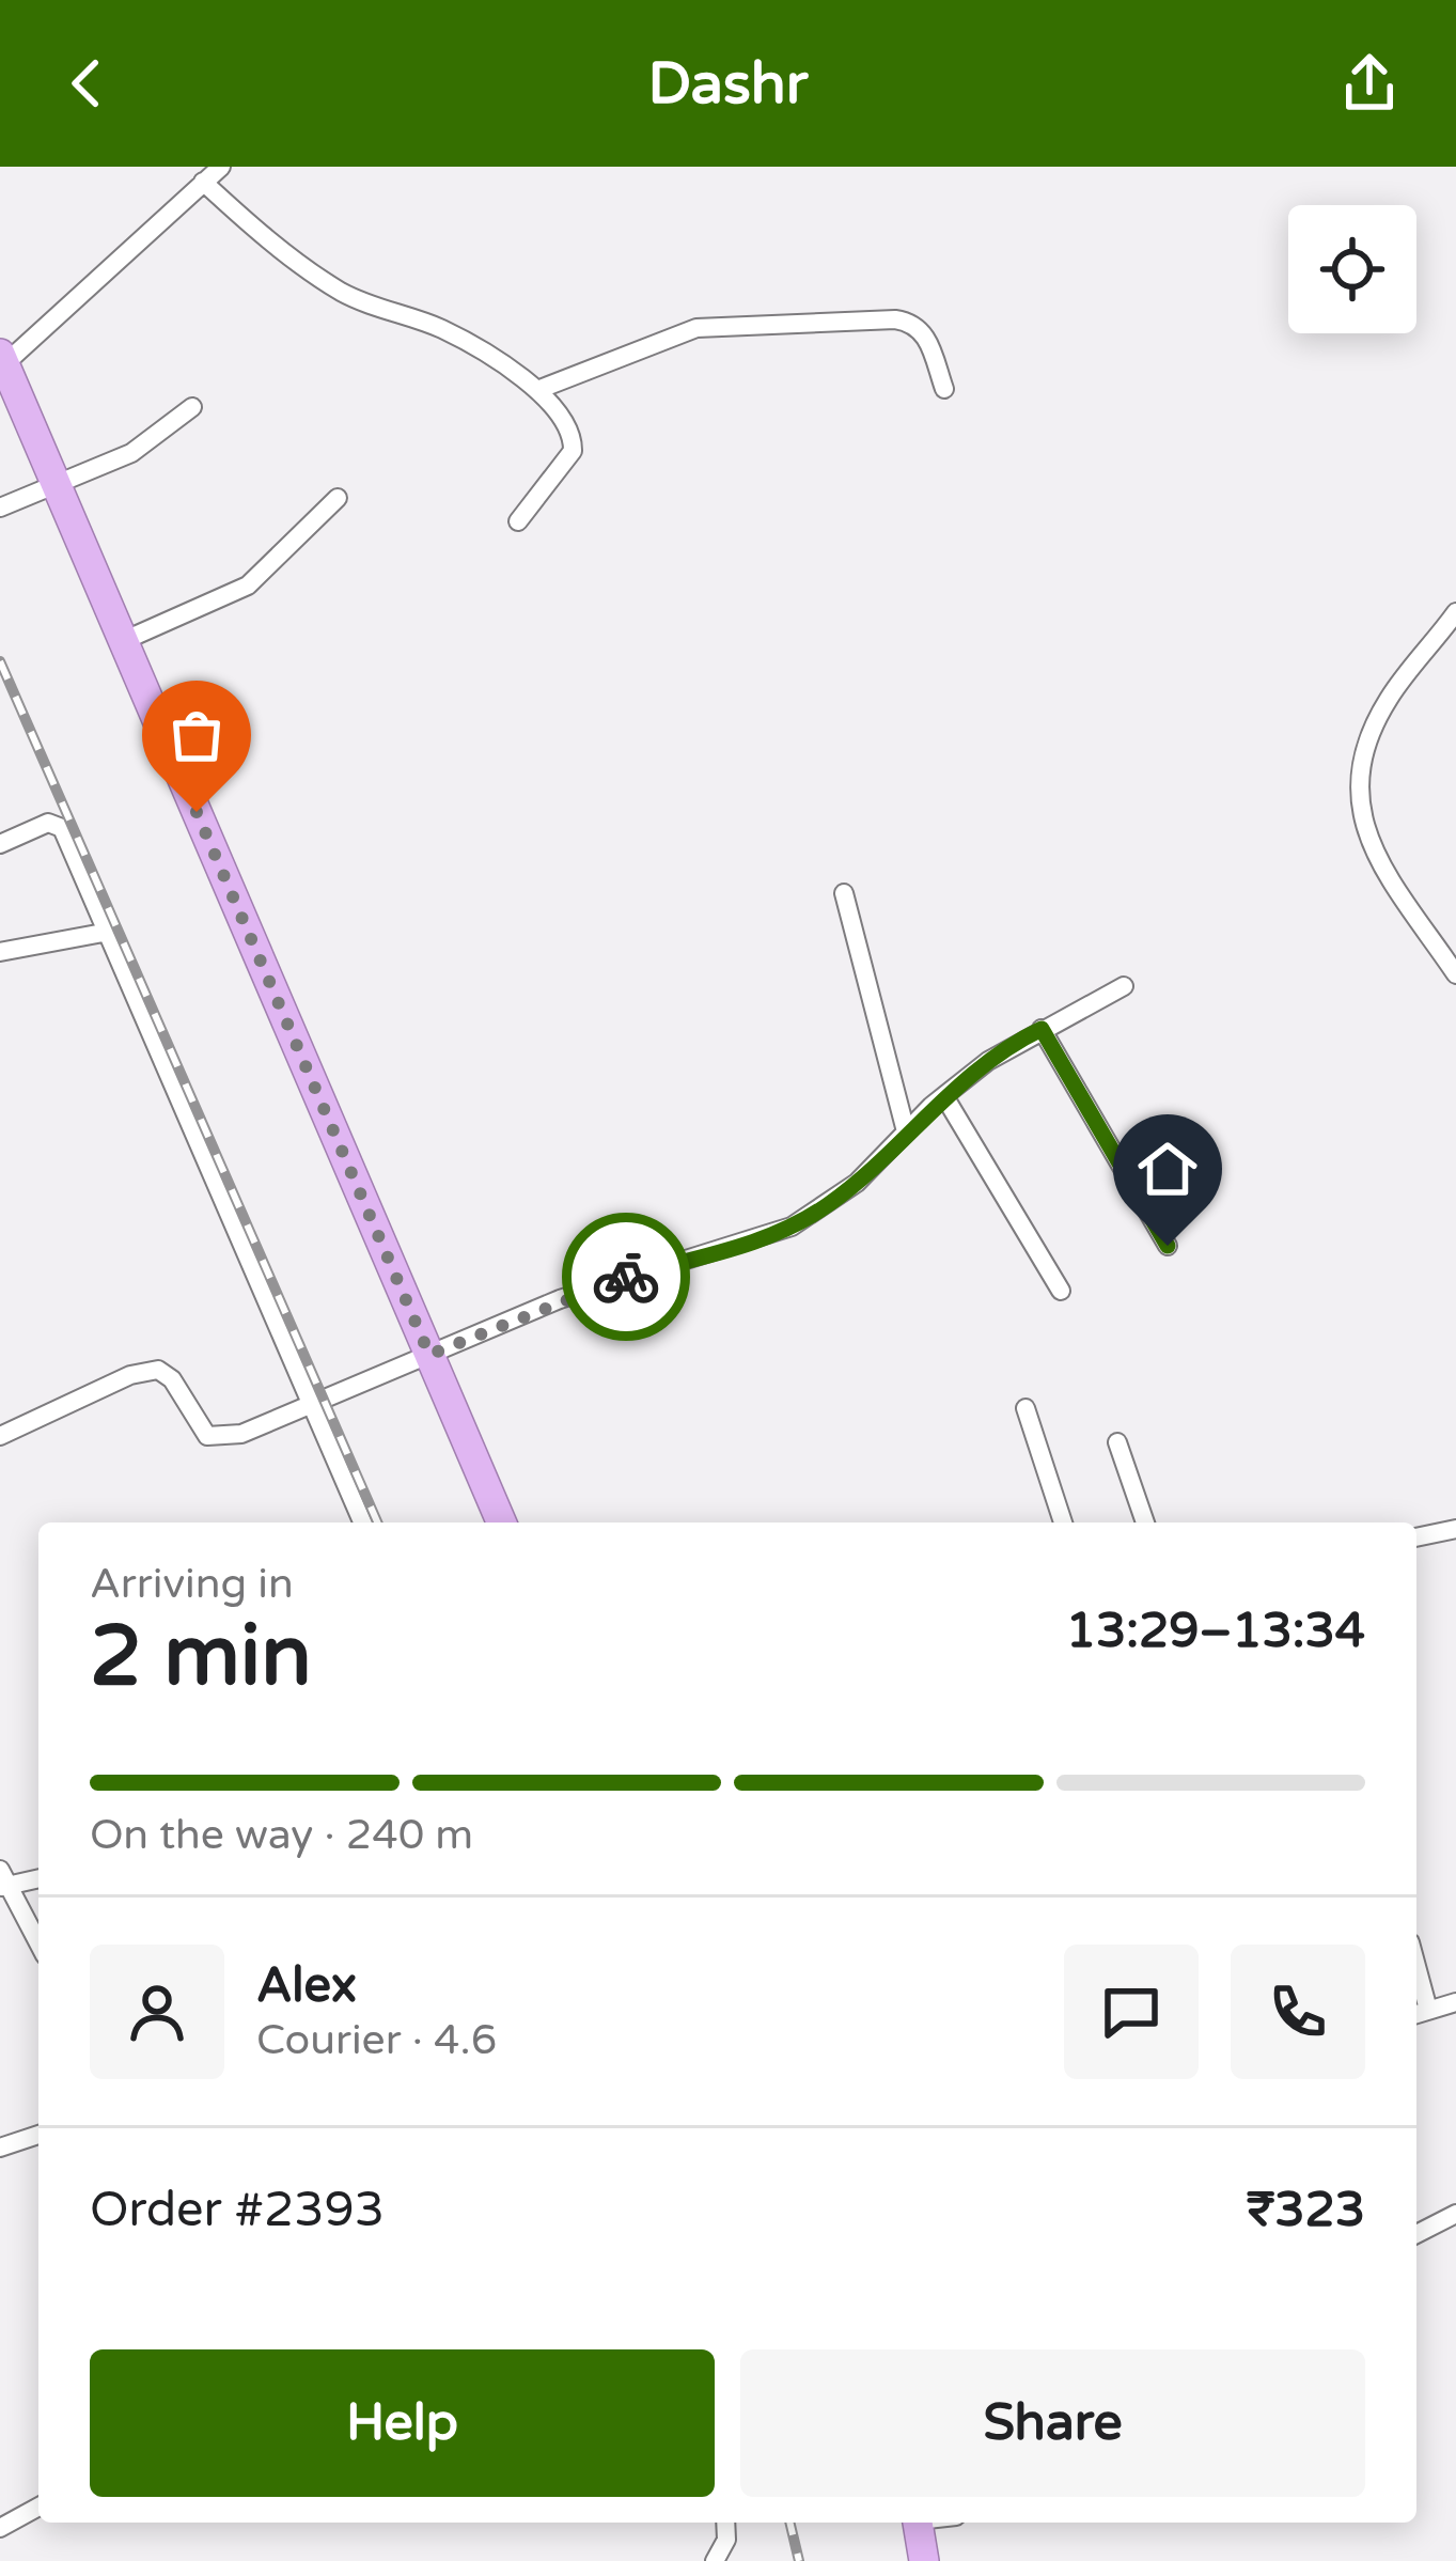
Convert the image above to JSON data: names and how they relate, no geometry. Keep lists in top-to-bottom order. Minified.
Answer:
{"page":{"header":"Dashr","heading":["2 min","Arriving in","13:29–13:34"],"panel":["Alex","Courier · 4.6","Order #2393","₹323"],"bar":"On the way · 240 m","buttons":["Help","Share"]}}
